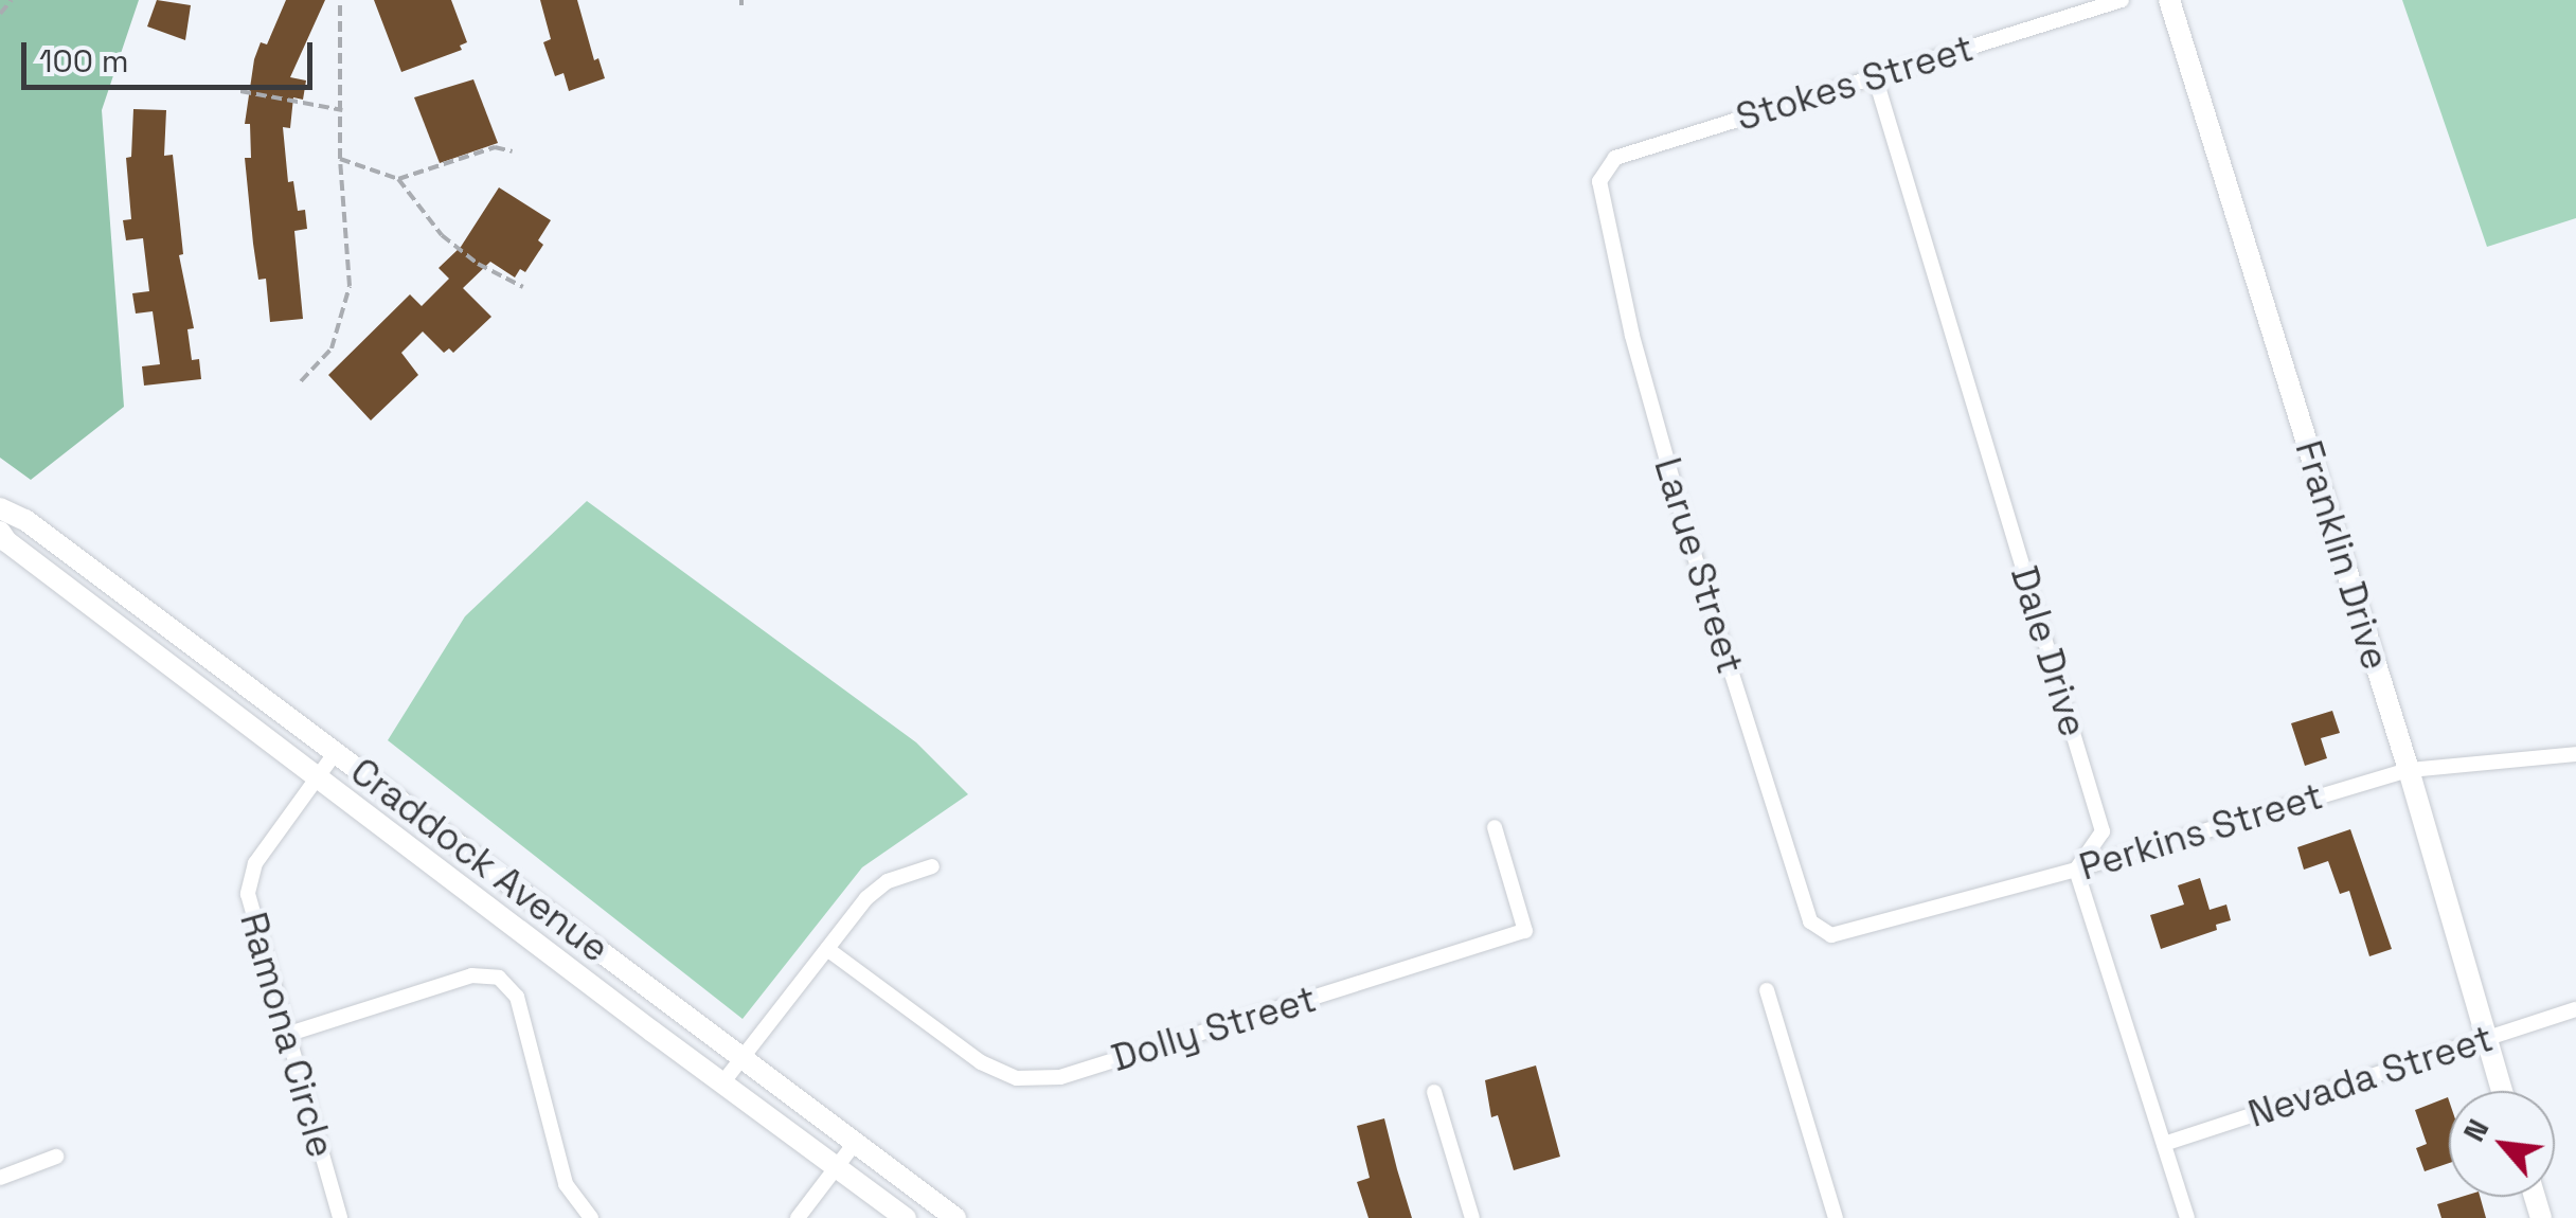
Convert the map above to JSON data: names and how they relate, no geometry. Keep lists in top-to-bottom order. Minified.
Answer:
{"streets":{"street":["Stokes Street","Franklin Drive","Larue Street","Dale Drive","Perkins Street","Craddock Avenue","Dolly Street","Ramona Circle","Nevada Street"]},"crossings":[["Stokes Street","Larue Street"],["Stokes Street","Dale Drive"],["Franklin Drive","Perkins Street"],["Franklin Drive","Nevada Street"],["Larue Street","Perkins Street"],["Dale Drive","Perkins Street"],["Craddock Avenue","Ramona Circle"]],"scale_bar":"100 m","north":"top left"}
